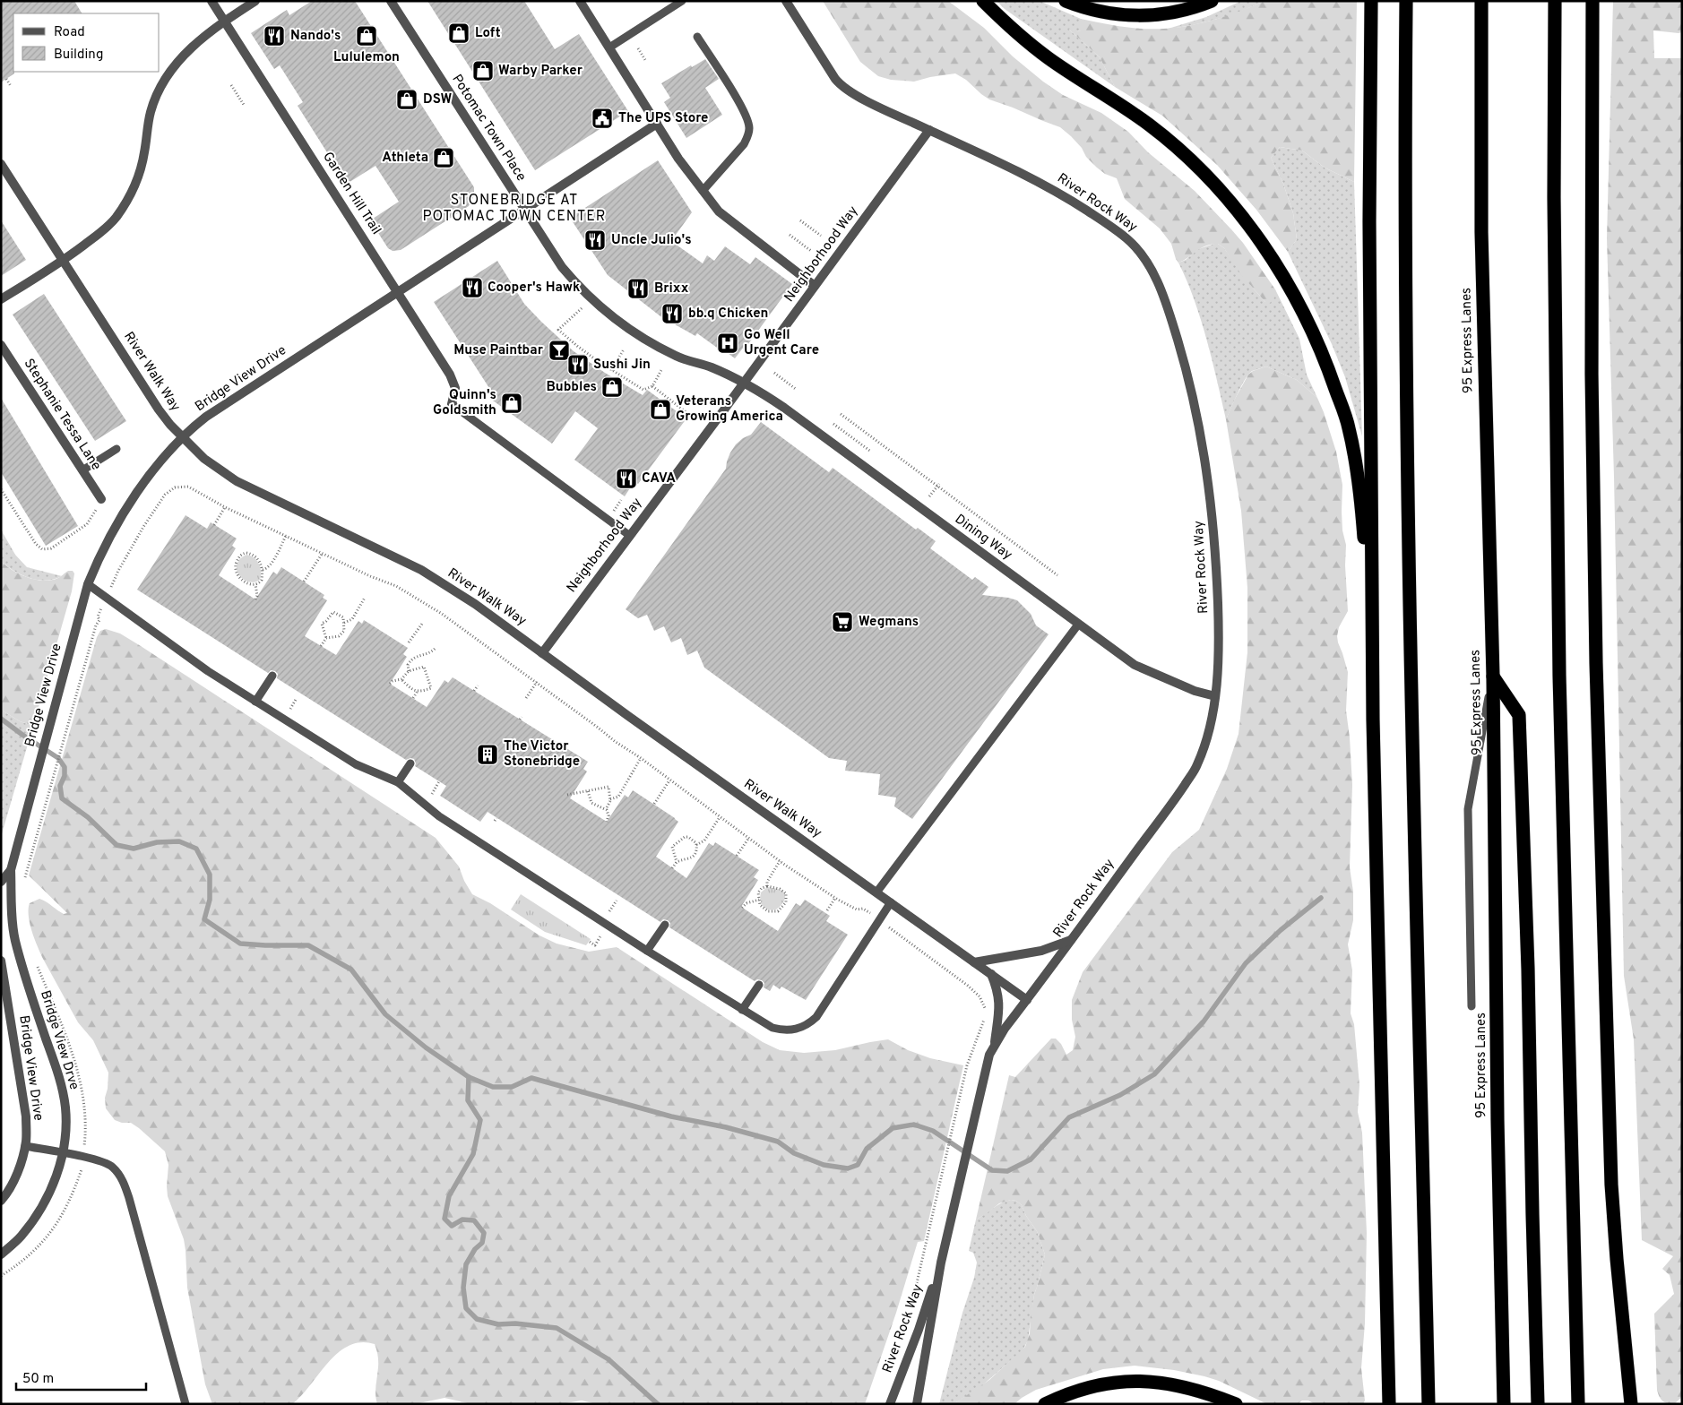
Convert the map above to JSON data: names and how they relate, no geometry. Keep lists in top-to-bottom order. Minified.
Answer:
{"streets":{"highway":["95 Express Lanes"],"street":["Potomac Town Place","Garden Hill Trail","River Rock Way","Neighborhood Way","River Walk Way","Bridge View Drive","Stephanie Tessa Lane","Dining Way","Bridge View Drve"]},"crossings":[["Potomac Town Place","Neighborhood Way"],["Potomac Town Place","Bridge View Drive"],["Potomac Town Place","Dining Way"],["Garden Hill Trail","Bridge View Drive"],["River Rock Way","Neighborhood Way"],["River Rock Way","River Walk Way"],["River Rock Way","Dining Way"],["Neighborhood Way","River Walk Way"],["Neighborhood Way","Dining Way"],["River Walk Way","Bridge View Drive"],["Bridge View Drive","Bridge View Drve"]],"districts":["STONEBRIDGE AT POTOMAC TOWN CENTER"],"places":{"shop":["Loft","Lululemon","Warby Parker","DSW","Athleta","Bubbles","Quinn's Goldsmith","Veterans Growing America"],"restaurant":["Nando's","Uncle Julio's","Cooper's Hawk","Brixx","bb.q Chicken","Sushi Jin","CAVA"],"public building":["The UPS Store"],"hospital":["Go Well Urgent Care"],"bar":["Muse Paintbar"],"supermarket":["Wegmans"],"building":["The Victor Stonebridge"]},"legend":["Road","Building"],"scale_bar":"50 m"}
